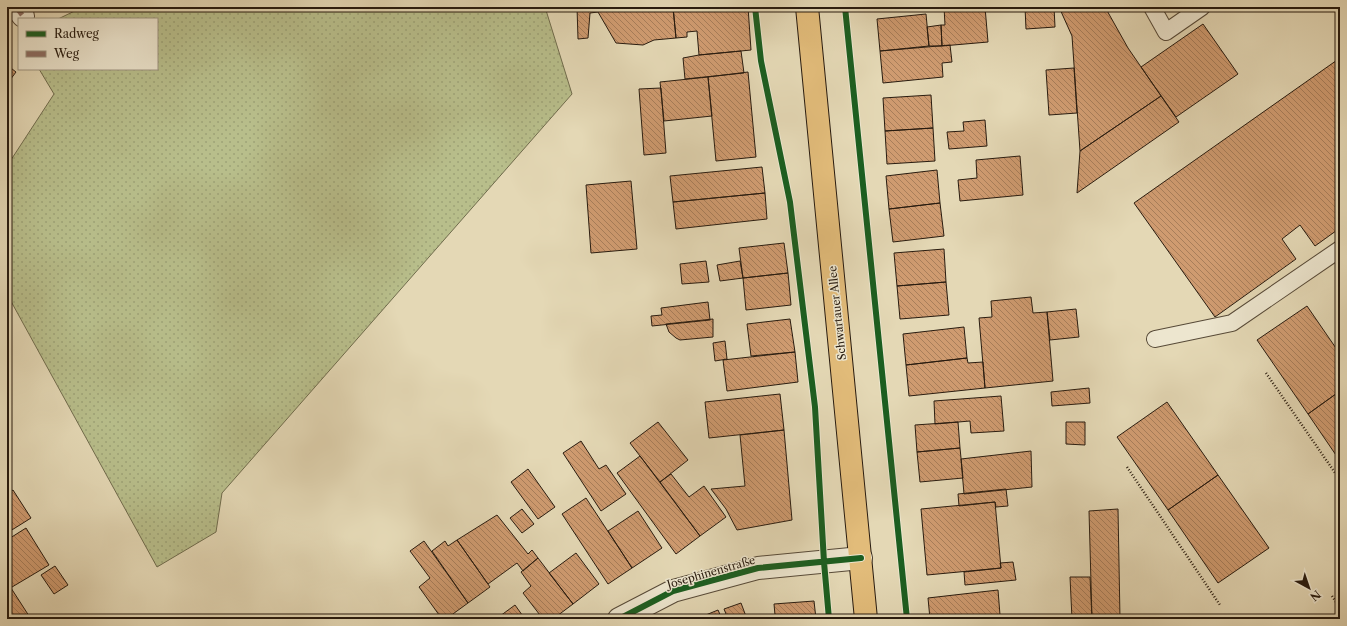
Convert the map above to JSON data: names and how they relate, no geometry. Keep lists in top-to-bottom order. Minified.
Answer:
{"streets":{"main road":["Schwartauer Allee"],"street":["Josephinenstraße"]},"crossings":[["Schwartauer Allee","Josephinenstraße"]],"legend":["Radweg","Weg"],"north":"bottom right"}
